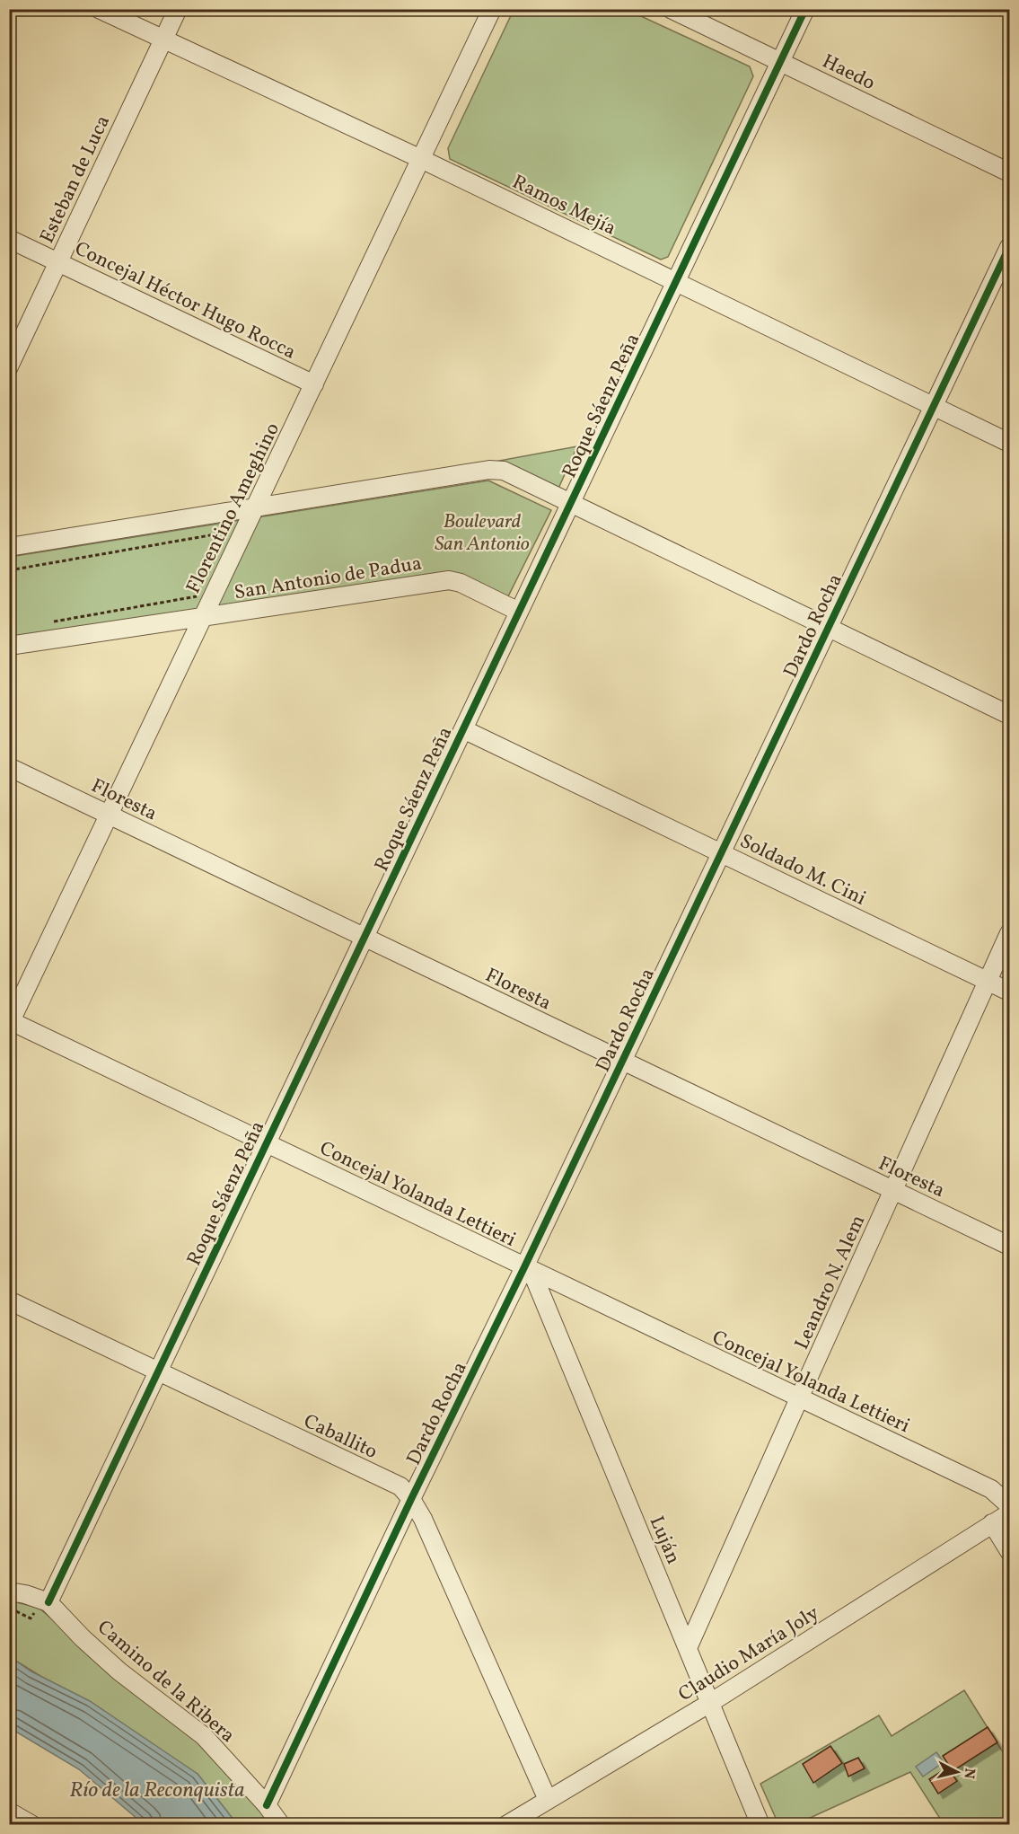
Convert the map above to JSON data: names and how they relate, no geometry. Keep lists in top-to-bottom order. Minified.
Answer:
{"streets":{"street":["Haedo","Esteban de Luca","Ramos Mejía","Concejal Héctor Hugo Rocca","Roque Sáenz Peña","Florentino Ameghino","San Antonio de Padua","Dardo Rocha","Floresta","Soldado M. Cini","Concejal Yolanda Lettieri","Leandro N. Alem","Caballito","Luján","Claudio María Joly","Camino de la Ribera"]},"crossings":[["Haedo","Roque Sáenz Peña"],["Esteban de Luca","Ramos Mejía"],["Esteban de Luca","Concejal Héctor Hugo Rocca"],["Ramos Mejía","Roque Sáenz Peña"],["Ramos Mejía","Florentino Ameghino"],["Ramos Mejía","Dardo Rocha"],["Concejal Héctor Hugo Rocca","Florentino Ameghino"],["Roque Sáenz Peña","San Antonio de Padua"],["Roque Sáenz Peña","Floresta"],["Roque Sáenz Peña","Soldado M. Cini"],["Roque Sáenz Peña","Concejal Yolanda Lettieri"],["Roque Sáenz Peña","Caballito"],["Roque Sáenz Peña","Camino de la Ribera"],["Florentino Ameghino","San Antonio de Padua"],["Florentino Ameghino","Floresta"],["Florentino Ameghino","Concejal Yolanda Lettieri"],["Dardo Rocha","Floresta"],["Dardo Rocha","Soldado M. Cini"],["Dardo Rocha","Concejal Yolanda Lettieri"],["Dardo Rocha","Caballito"],["Dardo Rocha","Luján"],["Dardo Rocha","Camino de la Ribera"],["Floresta","Leandro N. Alem"],["Soldado M. Cini","Leandro N. Alem"],["Concejal Yolanda Lettieri","Leandro N. Alem"],["Concejal Yolanda Lettieri","Luján"],["Leandro N. Alem","Luján"],["Caballito","Claudio María Joly"],["Luján","Claudio María Joly"]],"water":["Río de la Reconquista"],"parks":["Boulevard San Antonio"],"north":"right"}
